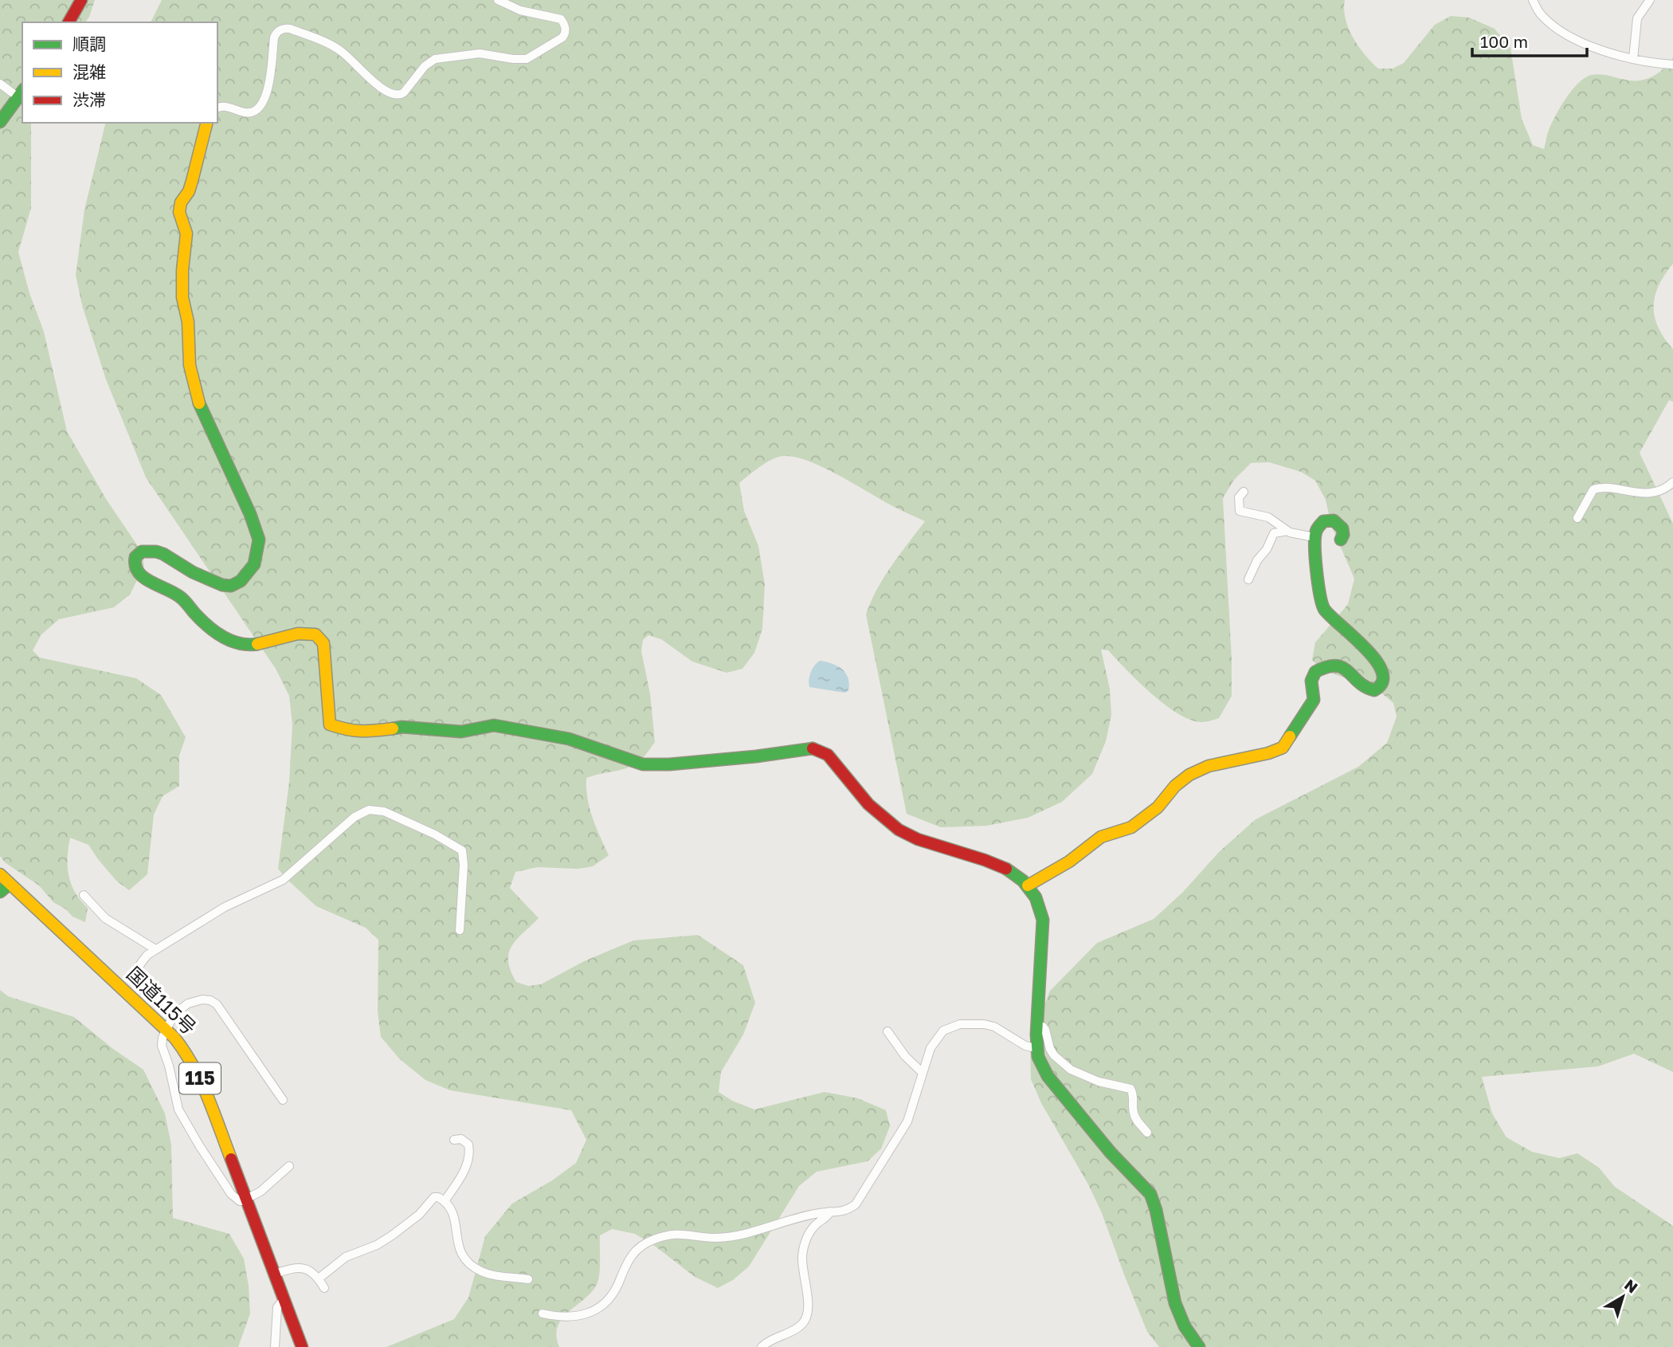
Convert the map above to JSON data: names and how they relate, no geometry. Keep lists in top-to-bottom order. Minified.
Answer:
{"streets":{"main road":["国道115号","115"]},"legend":["順調","混雑","渋滞"],"scale_bar":"100 m","north":"top right"}
